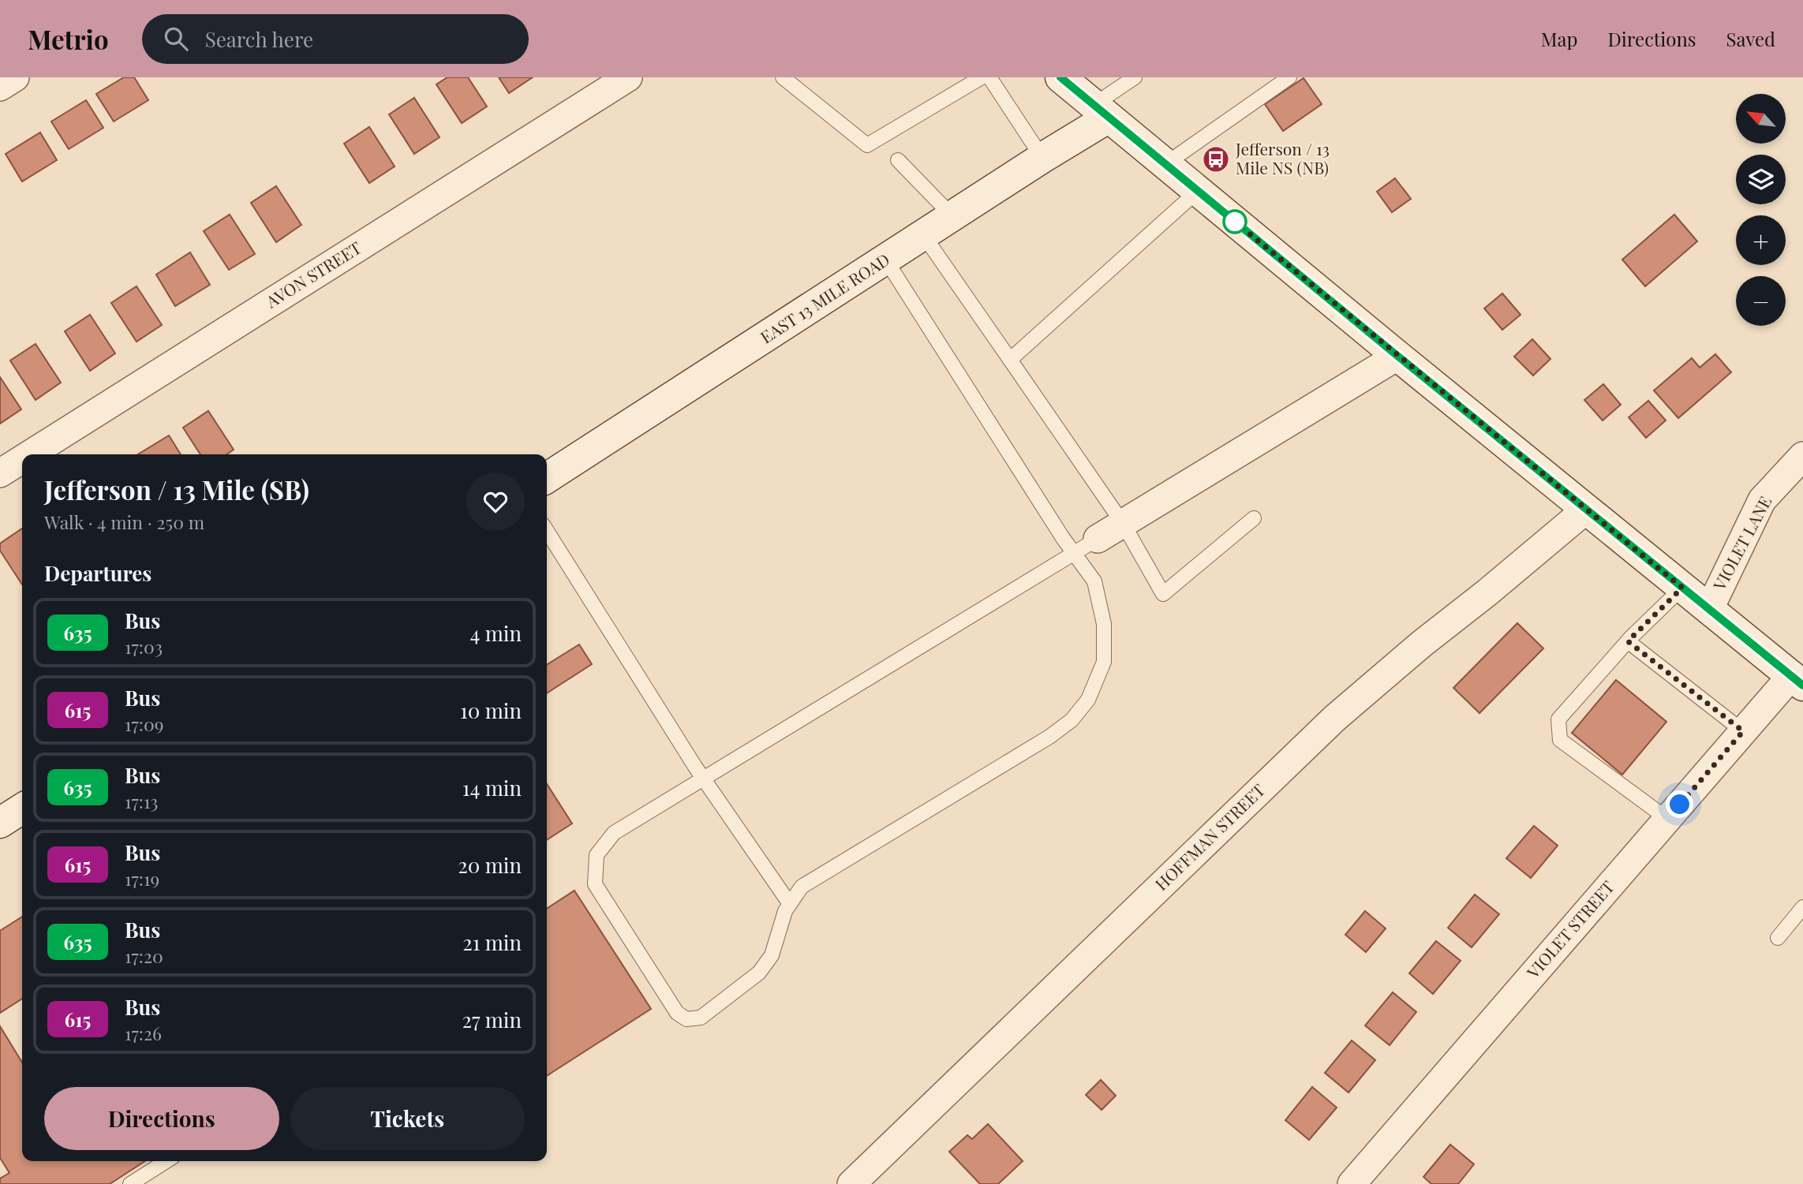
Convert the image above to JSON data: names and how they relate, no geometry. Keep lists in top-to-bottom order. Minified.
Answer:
{"streets":{"main road":["EAST 13 MILE ROAD"],"street":["AVON STREET","VIOLET LANE","HOFFMAN STREET","VIOLET STREET"]},"places":{"bus stop":["Jefferson / 13 Mile NS (NB)"]},"lines":["bus line 635"],"north":"top left","page":{"header":"Metrio","search":"Search here","nav":["Map","Directions","Saved"],"map_buttons":["+","−"],"heading":[["Jefferson / 13 Mile (SB)","Walk · 4 min · 250 m"],"Departures"],"list":[{"mark":"635","name":"Bus","note":"17:03","value":"4 min"},{"mark":"615","name":"Bus","note":"17:09","value":"10 min"},{"mark":"635","name":"Bus","note":"17:13","value":"14 min"},{"mark":"615","name":"Bus","note":"17:19","value":"20 min"},{"mark":"635","name":"Bus","note":"17:20","value":"21 min"},{"mark":"615","name":"Bus","note":"17:26","value":"27 min"}],"buttons":["Directions","Tickets"]}}
